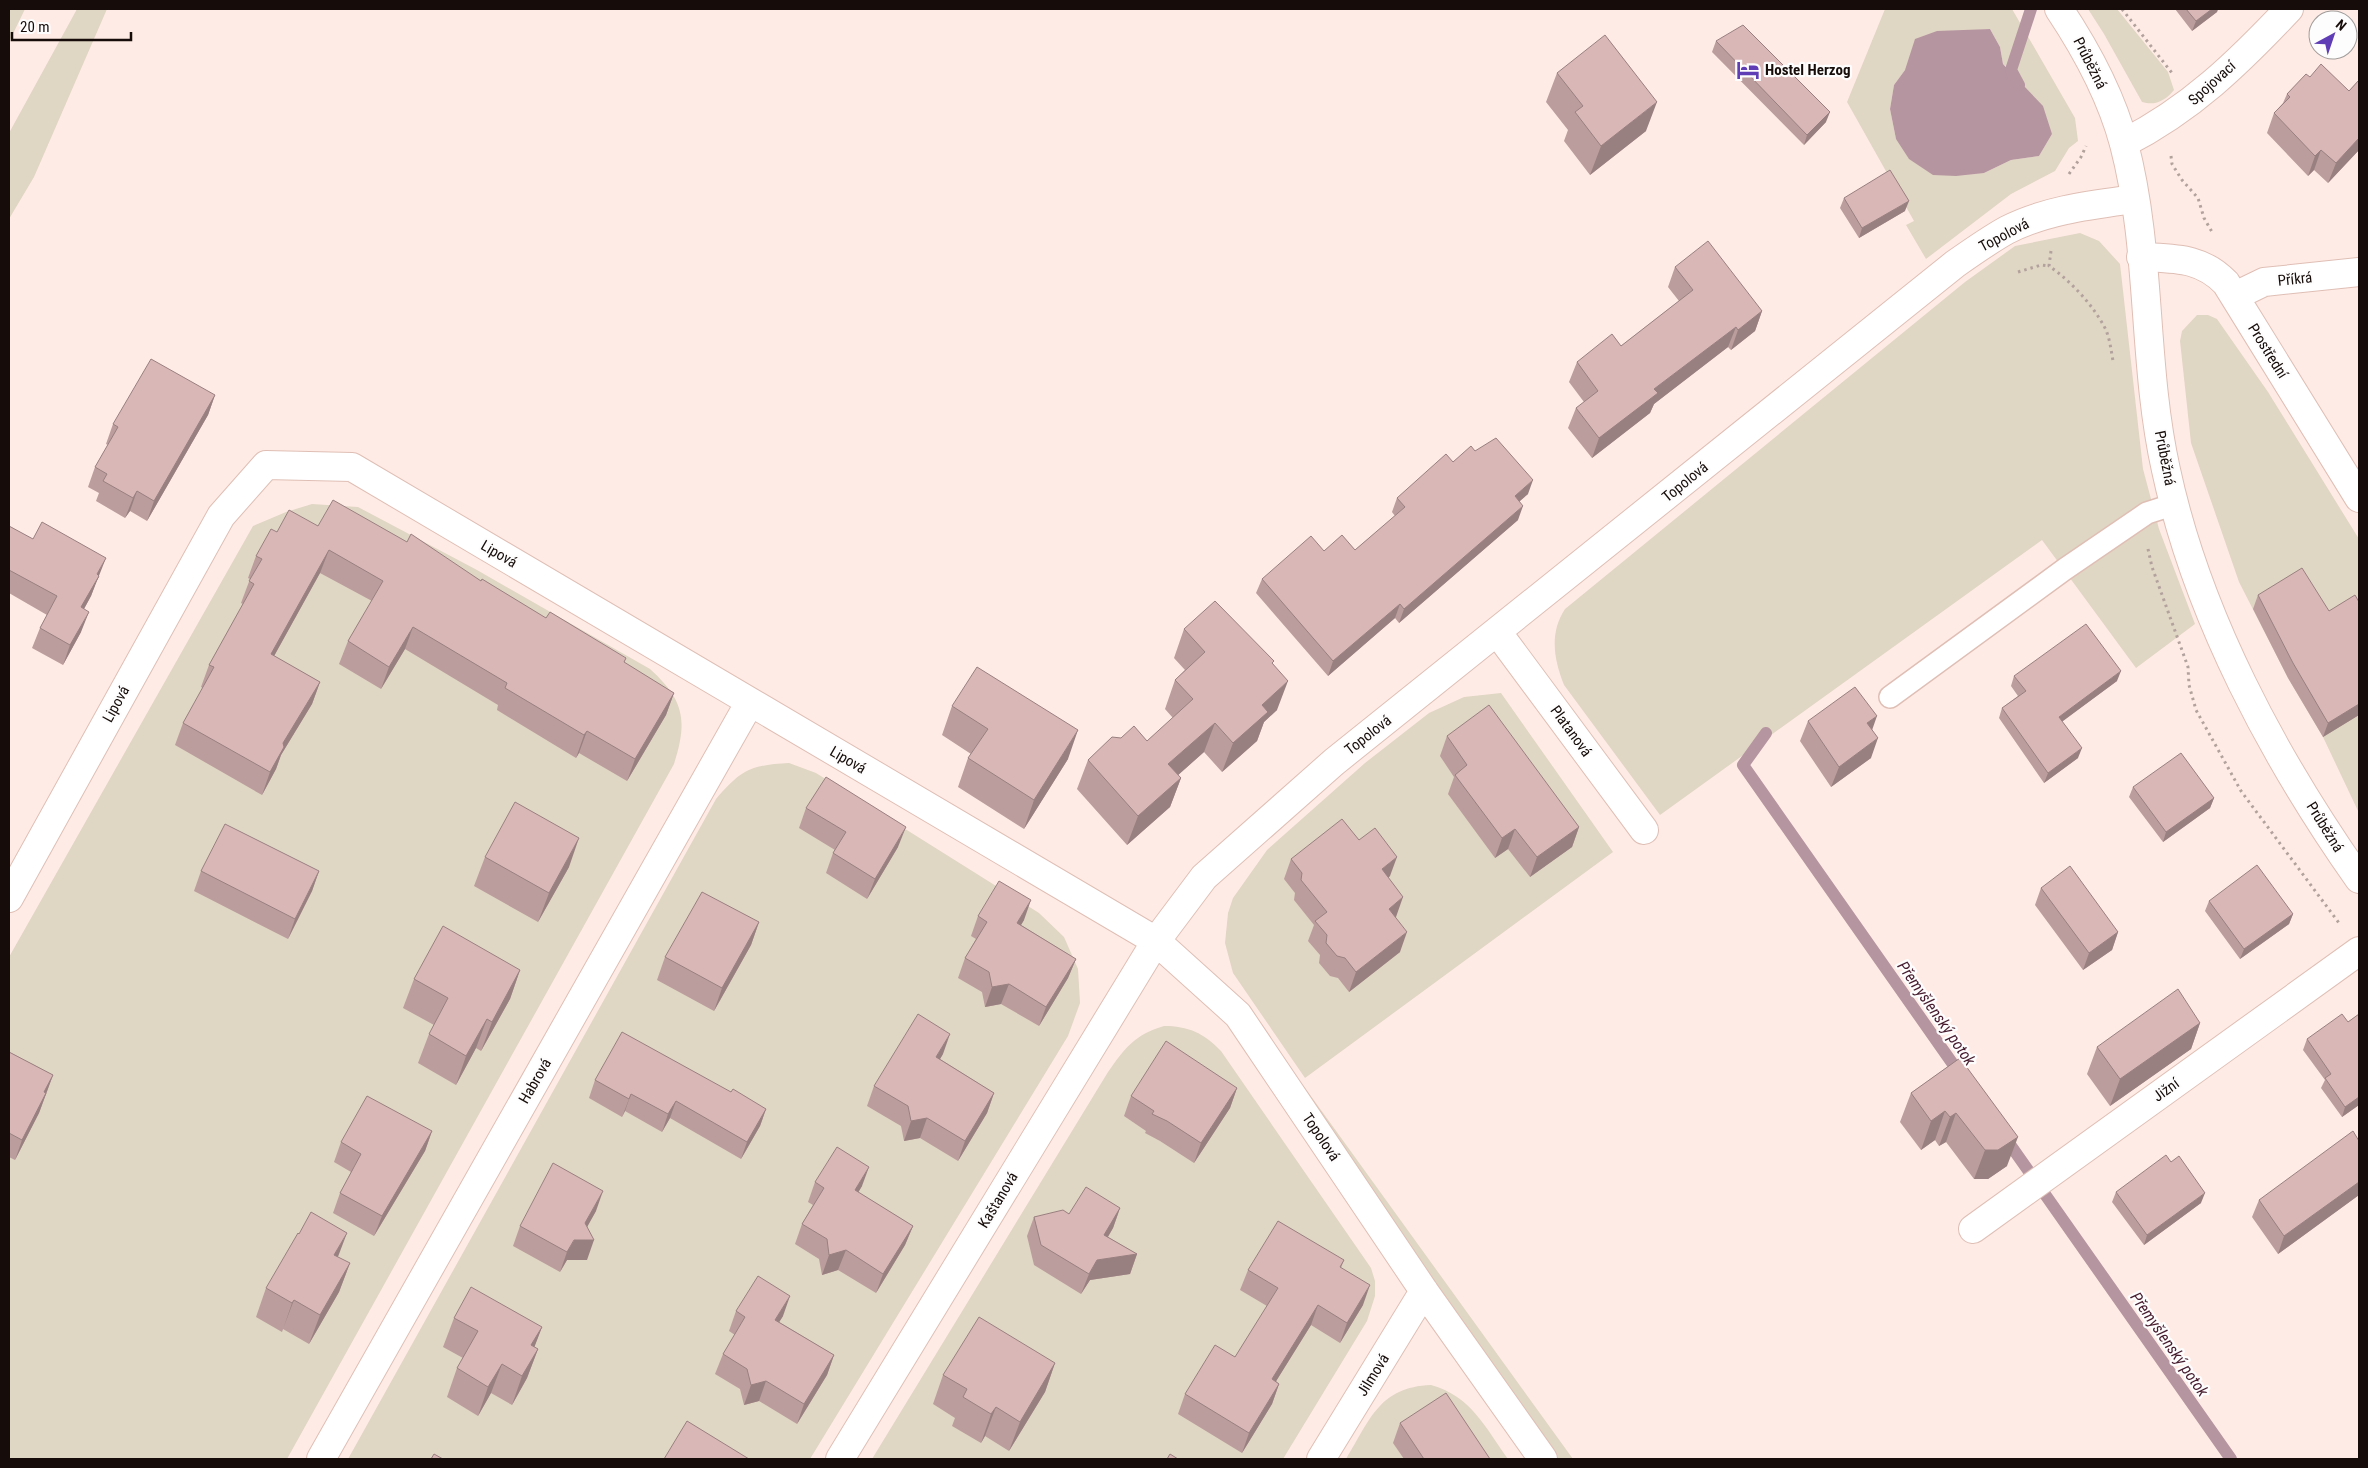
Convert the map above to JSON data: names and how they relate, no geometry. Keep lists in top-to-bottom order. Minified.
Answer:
{"streets":{"street":["Průběžná","Spojovací","Topolová","Příkrá","Prostřední","Lipová","Platanová","Habrová","Jižní","Kaštanová","Jilmová"]},"crossings":[["Průběžná","Spojovací"],["Průběžná","Topolová"],["Průběžná","Prostřední"],["Topolová","Lipová"],["Topolová","Platanová"],["Topolová","Kaštanová"],["Topolová","Jilmová"],["Příkrá","Prostřední"],["Lipová","Habrová"],["Lipová","Kaštanová"]],"water":["Přemyšlenský potok"],"places":{"hotel":["Hostel Herzog"]},"scale_bar":"20 m","north":"top right"}
